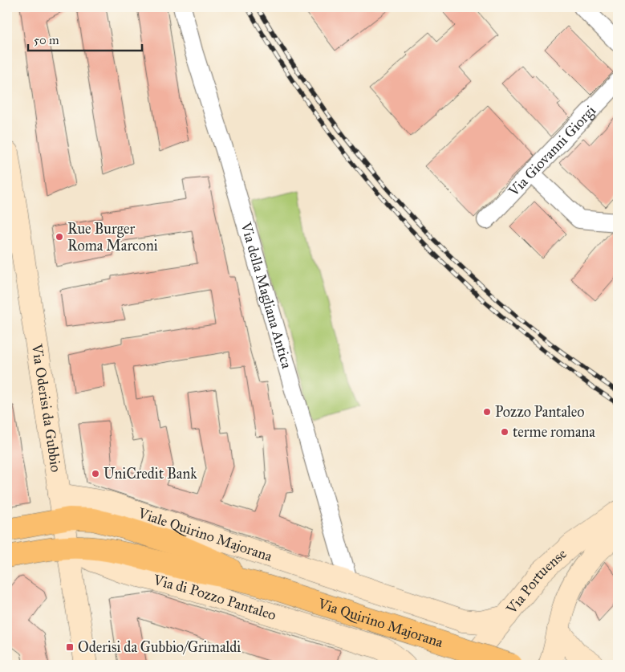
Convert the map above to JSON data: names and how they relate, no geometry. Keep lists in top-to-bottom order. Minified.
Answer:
{"streets":{"main road":["Via Quirino Majorana"],"street":["Via Giovanni Giorgi","Via della Magliana Antica","Via Oderisi da Gubbio","Viale Quirino Majorana","Via Portuense","Via di Pozzo Pantaleo"]},"crossings":[["Via della Magliana Antica","Viale Quirino Majorana"],["Via della Magliana Antica","Via Quirino Majorana"],["Via Oderisi da Gubbio","Viale Quirino Majorana"],["Via Oderisi da Gubbio","Via di Pozzo Pantaleo"],["Via Oderisi da Gubbio","Via Quirino Majorana"],["Viale Quirino Majorana","Via Quirino Majorana"],["Via Portuense","Via Quirino Majorana"],["Via di Pozzo Pantaleo","Via Quirino Majorana"]],"places":{"other":["Rue Burger Roma Marconi","Pozzo Pantaleo","terme romana","UniCredit Bank"],"transit":["Oderisi da Gubbio/Grimaldi"]},"scale_bar":"50 m"}
